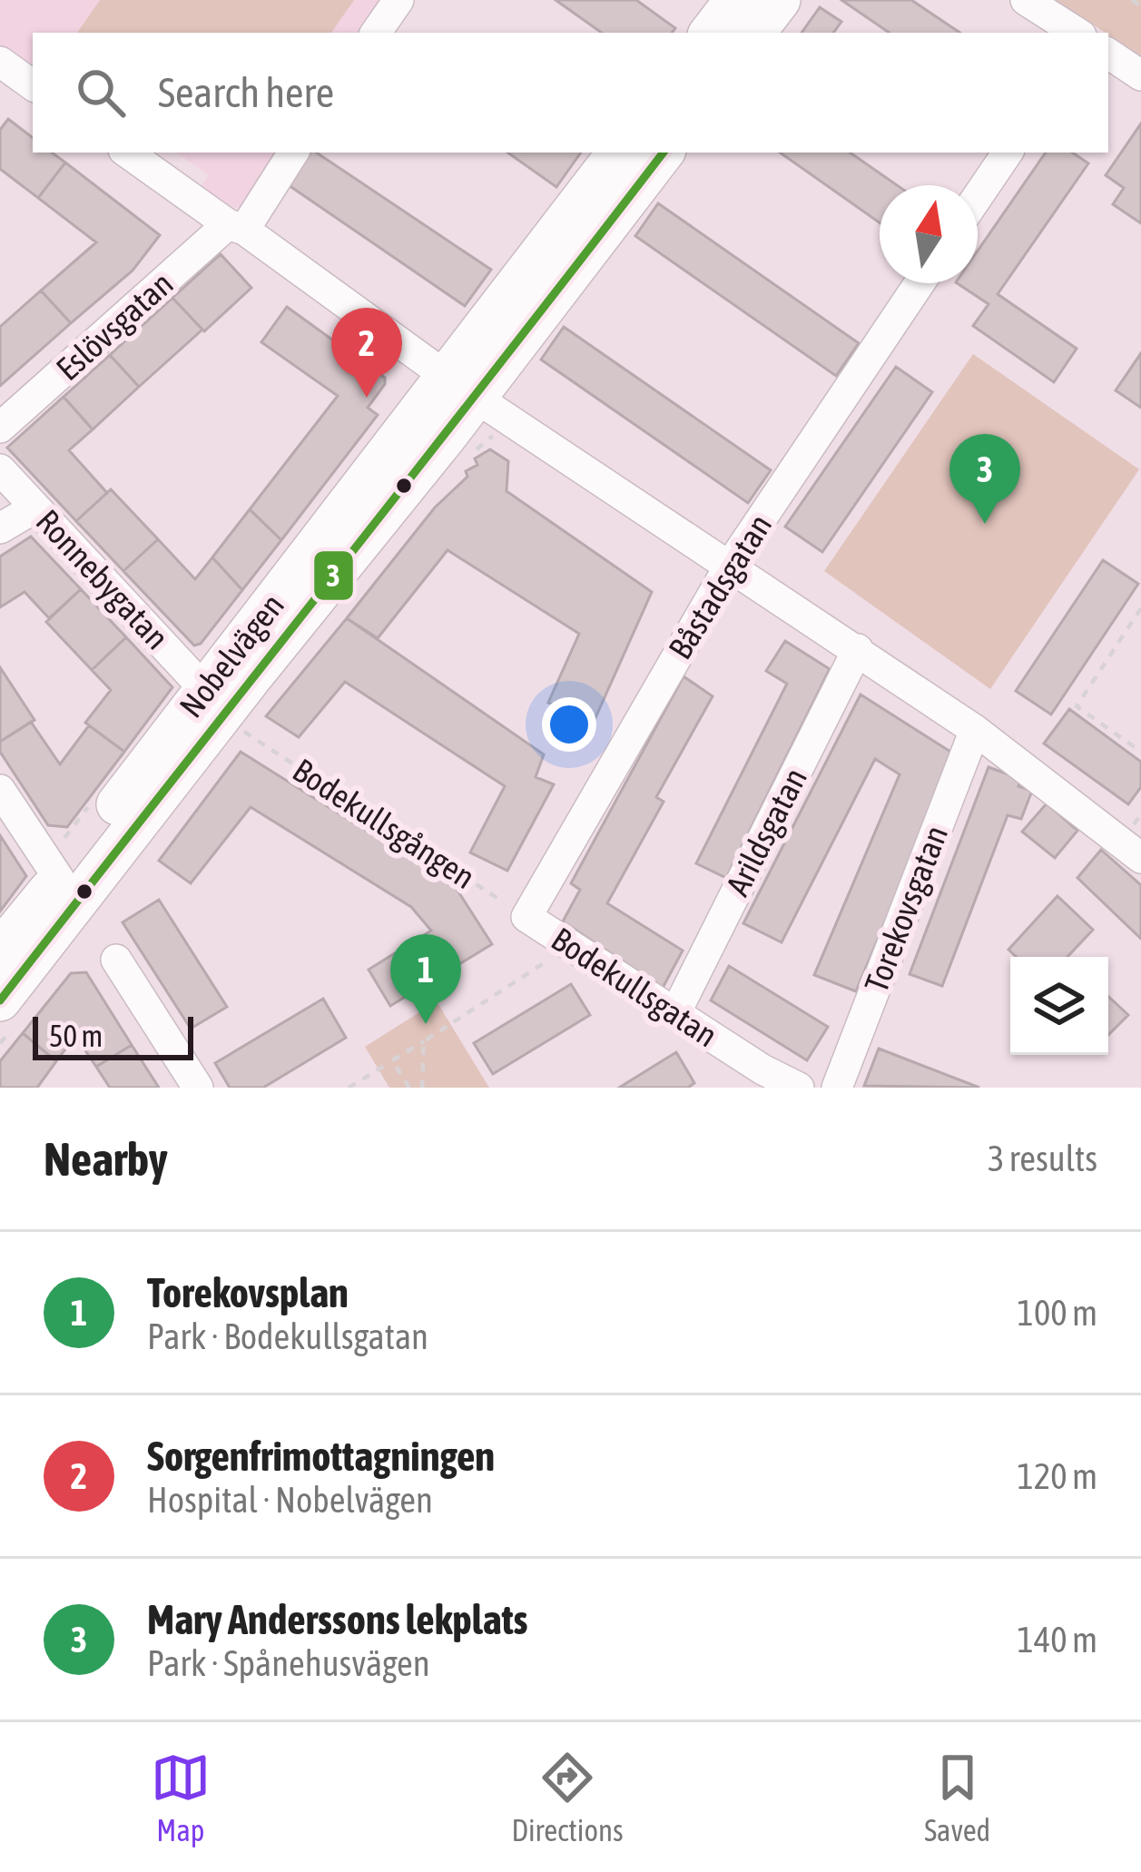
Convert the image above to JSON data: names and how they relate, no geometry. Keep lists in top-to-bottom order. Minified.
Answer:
{"streets":{"main road":["Nobelvägen"],"street":["Eslövsgatan","Ronnebygatan","Båstadsgatan","Arildsgatan","Torekovsgatan","Bodekullsgatan"],"path":["Bodekullsgången"]},"crossings":[["Ronnebygatan","Nobelvägen"],["Båstadsgatan","Bodekullsgången"],["Båstadsgatan","Bodekullsgatan"],["Bodekullsgången","Bodekullsgatan"],["Arildsgatan","Bodekullsgatan"]],"lines":["transit line 3"],"scale_bar":"50 m","north":"top","page":{"search":"Search here","pins":["2","3","1"],"scale":"50 m","heading":["Nearby","3 results"],"list":[{"mark":"1","name":"Torekovsplan","note":"Park · Bodekullsgatan","value":"100 m"},{"mark":"2","name":"Sorgenfrimottagningen","note":"Hospital · Nobelvägen","value":"120 m"},{"mark":"3","name":"Mary Anderssons lekplats","note":"Park · Spånehusvägen","value":"140 m"}],"nav":["Map","Directions","Saved"]}}
